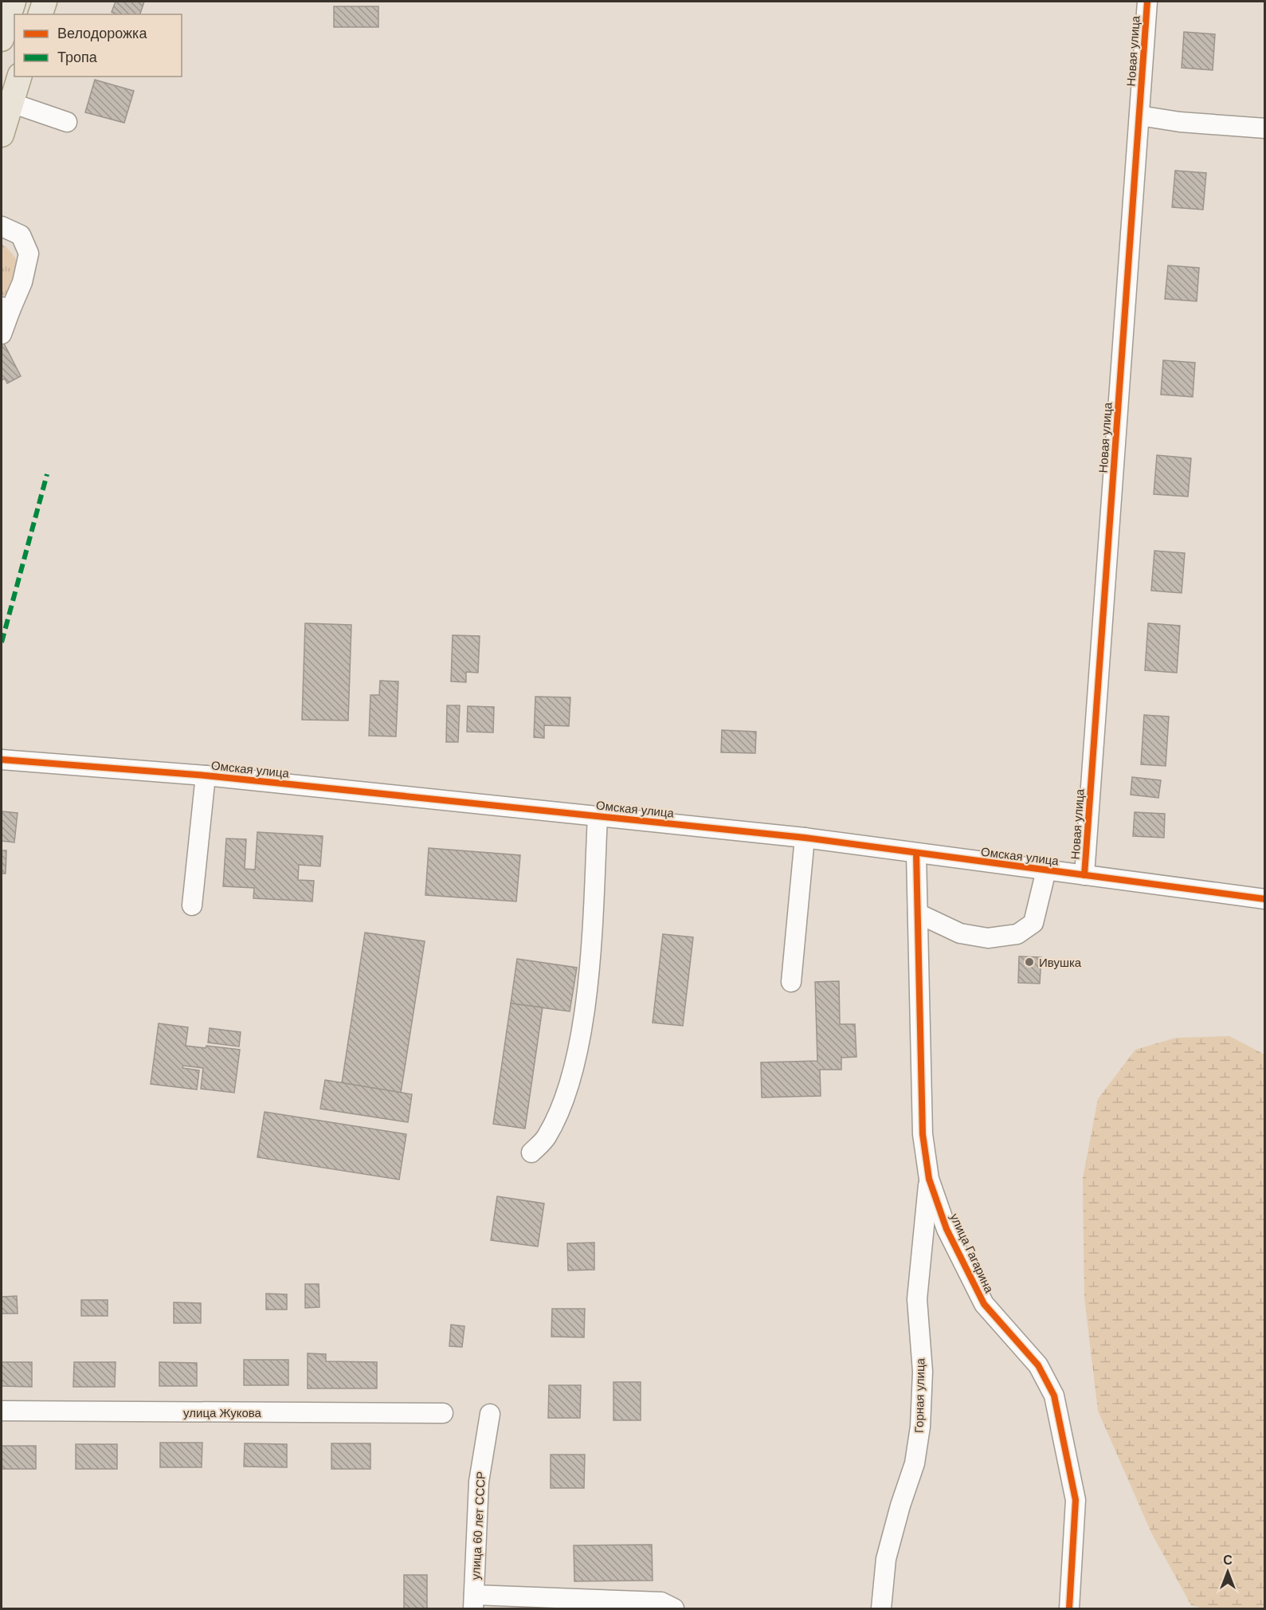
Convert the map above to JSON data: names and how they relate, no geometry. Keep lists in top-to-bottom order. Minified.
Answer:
{"streets":{"street":["Новая улица","Омская улица","улица Гагарина","Горная улица","улица Жукова","улица 60 лет СССР"]},"crossings":[["Новая улица","Омская улица"],["Омская улица","улица Гагарина"],["улица Гагарина","Горная улица"]],"places":["Ивушка"],"legend":["Велодорожка","Тропа"],"north":"top"}
